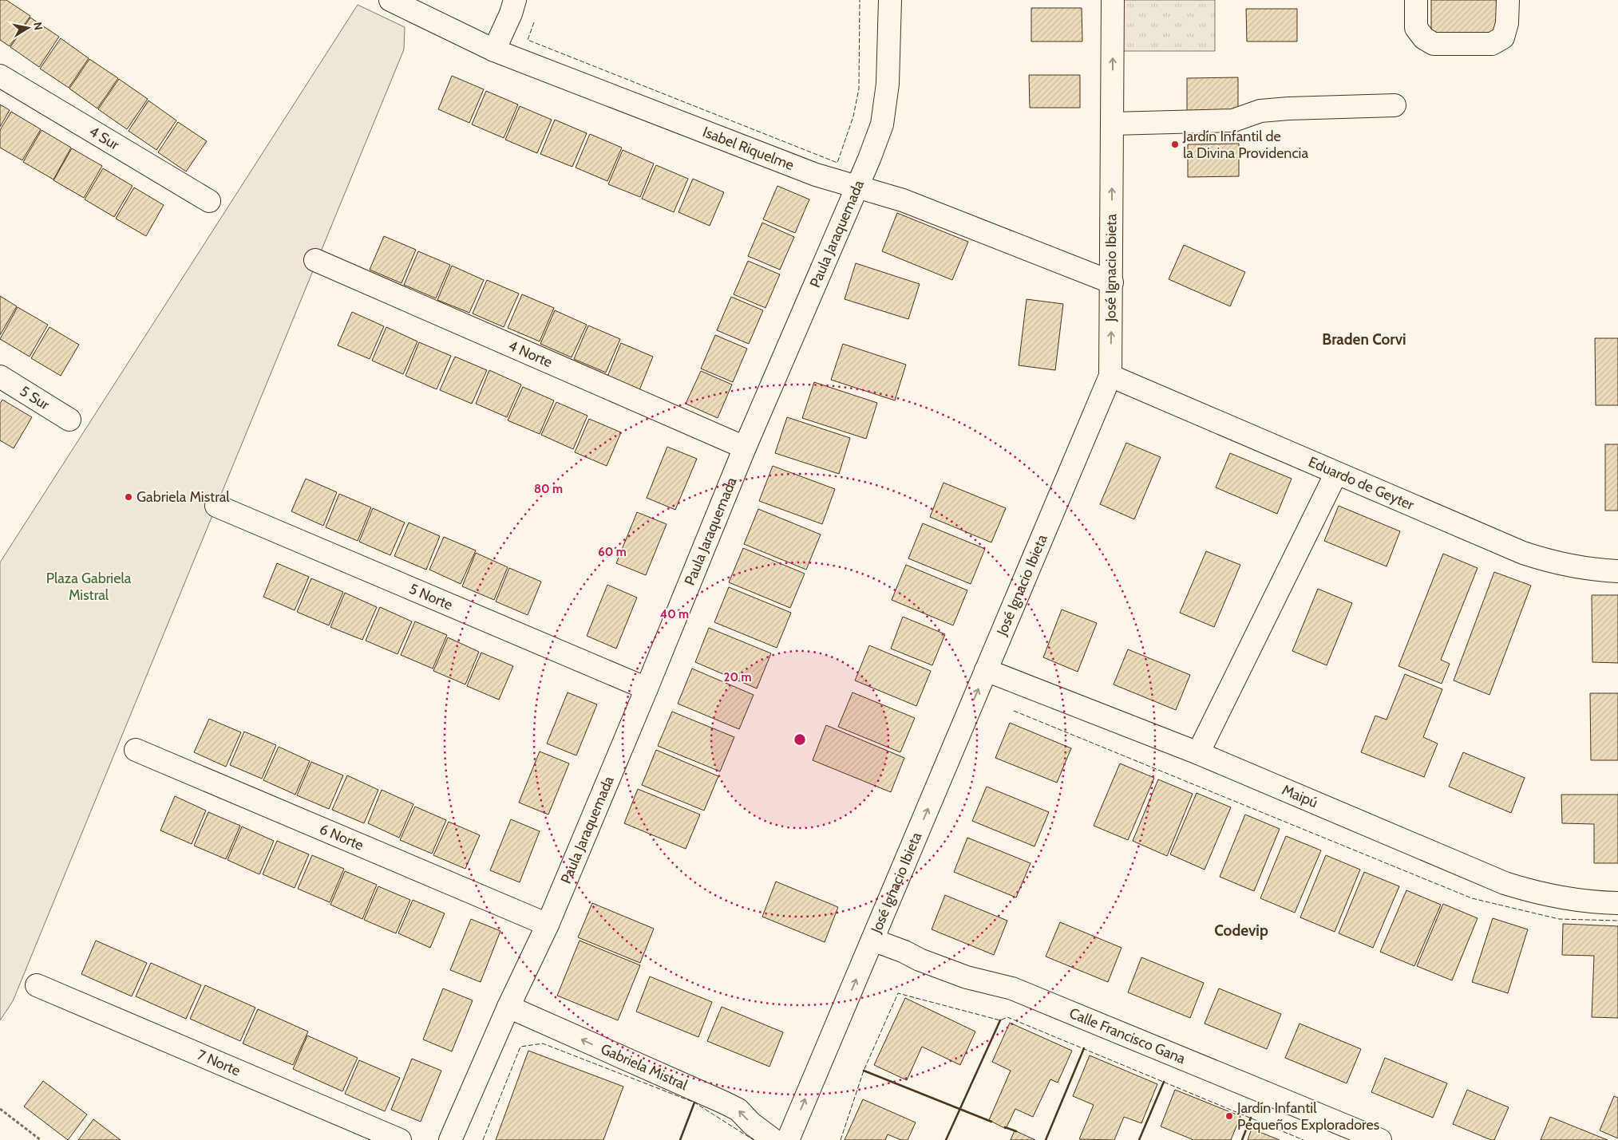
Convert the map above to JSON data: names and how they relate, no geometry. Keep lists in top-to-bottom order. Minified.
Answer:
{"streets":{"street":["4 Sur","Isabel Riquelme","Paula Jaraquemada","José Ignacio Ibieta","4 Norte","5 Sur","Eduardo de Geyter","5 Norte","Maipú","6 Norte","Calle Francisco Gana","7 Norte","Gabriela Mistral"]},"crossings":[["Isabel Riquelme","Paula Jaraquemada"],["Isabel Riquelme","José Ignacio Ibieta"],["Paula Jaraquemada","4 Norte"],["Paula Jaraquemada","5 Norte"],["Paula Jaraquemada","6 Norte"],["Paula Jaraquemada","Gabriela Mistral"],["José Ignacio Ibieta","Eduardo de Geyter"],["José Ignacio Ibieta","Maipú"],["José Ignacio Ibieta","Calle Francisco Gana"]],"one_way":["José Ignacio Ibieta","Gabriela Mistral"],"districts":["Braden Corvi","Codevip"],"parks":["Plaza Gabriela Mistral"],"places":["Jardín Infantil de la Divina Providencia","Gabriela Mistral","Jardín Infantil Pequeños Exploradores"],"north":"right","rings":["80 m","60 m","40 m","20 m"]}
